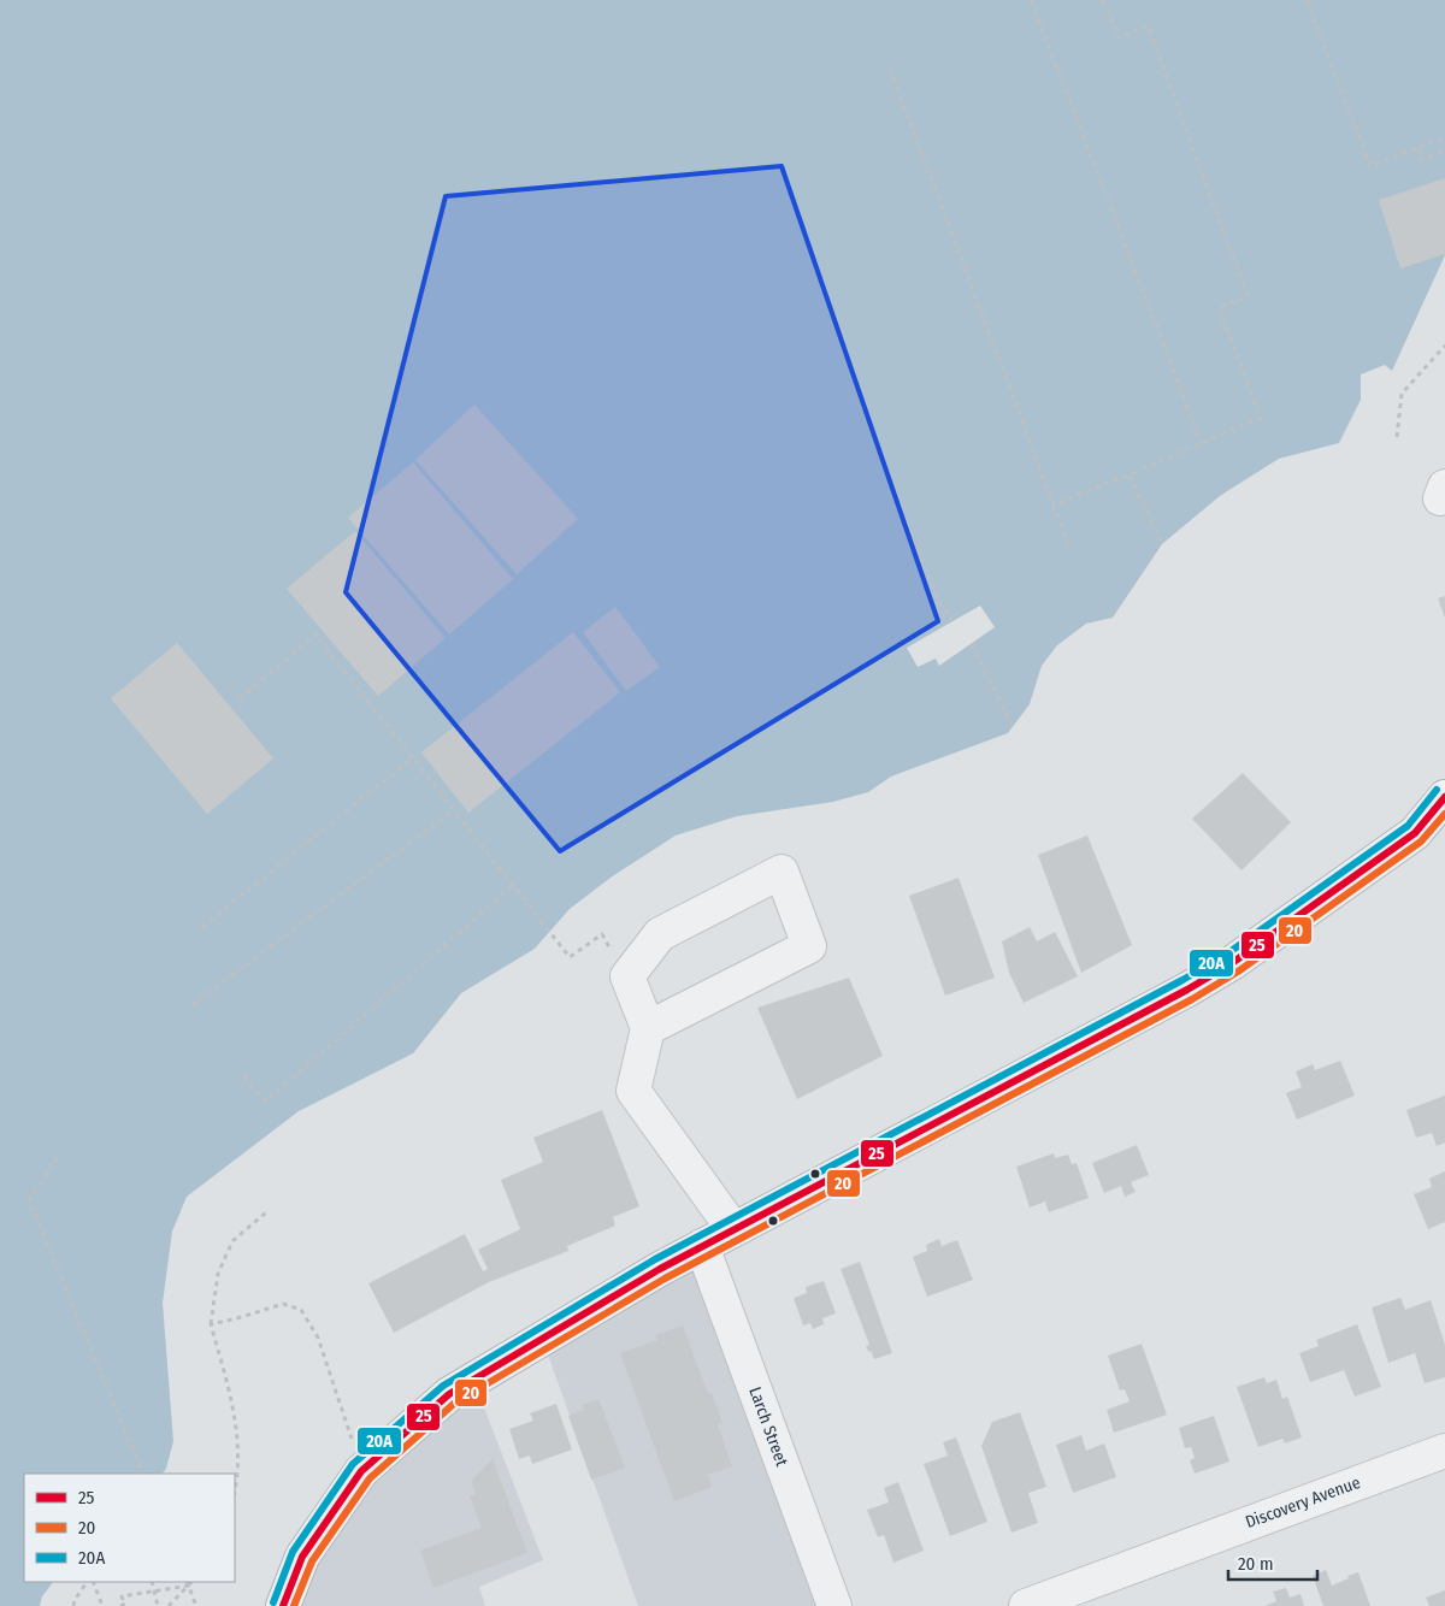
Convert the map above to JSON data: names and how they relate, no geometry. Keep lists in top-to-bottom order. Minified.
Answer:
{"streets":{"street":["Larch Street","Discovery Avenue"]},"lines":["transit line 20A","transit line 25","transit line 20"],"legend":["25","20","20A"],"scale_bar":"20 m"}
